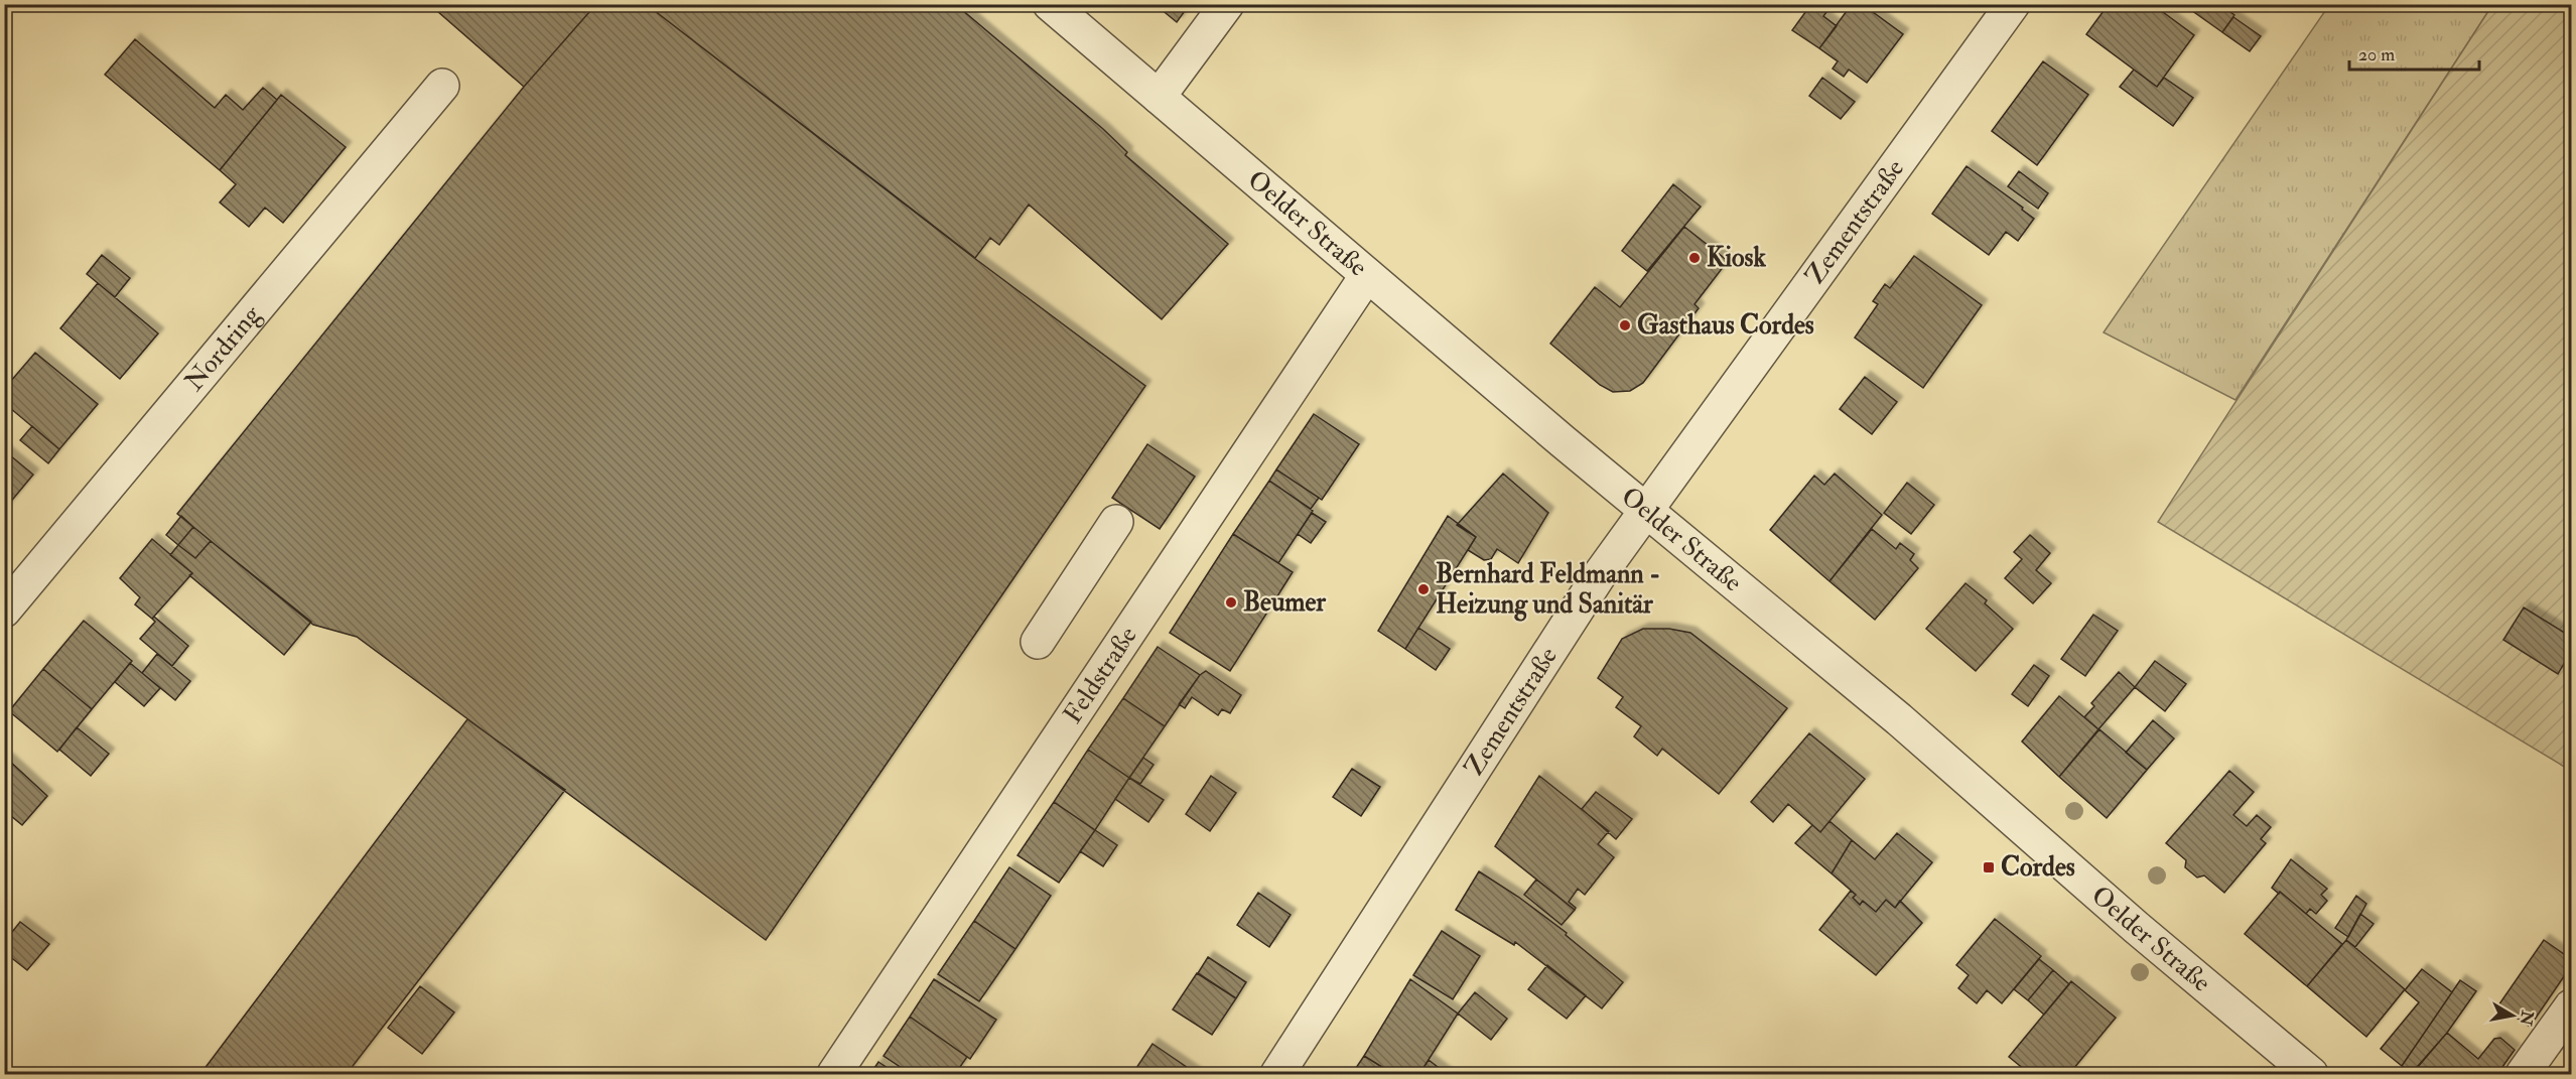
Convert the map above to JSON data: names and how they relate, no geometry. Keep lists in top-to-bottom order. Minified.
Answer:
{"streets":{"street":["Zementstraße","Oelder Straße","Nordring","Feldstraße"]},"crossings":[["Zementstraße","Oelder Straße"],["Oelder Straße","Feldstraße"]],"places":{"other":["Kiosk","Gasthaus Cordes","Bernhard Feldmann - Heizung und Sanitär","Beumer"],"transit":["Cordes"]},"scale_bar":"20 m","north":"right"}
